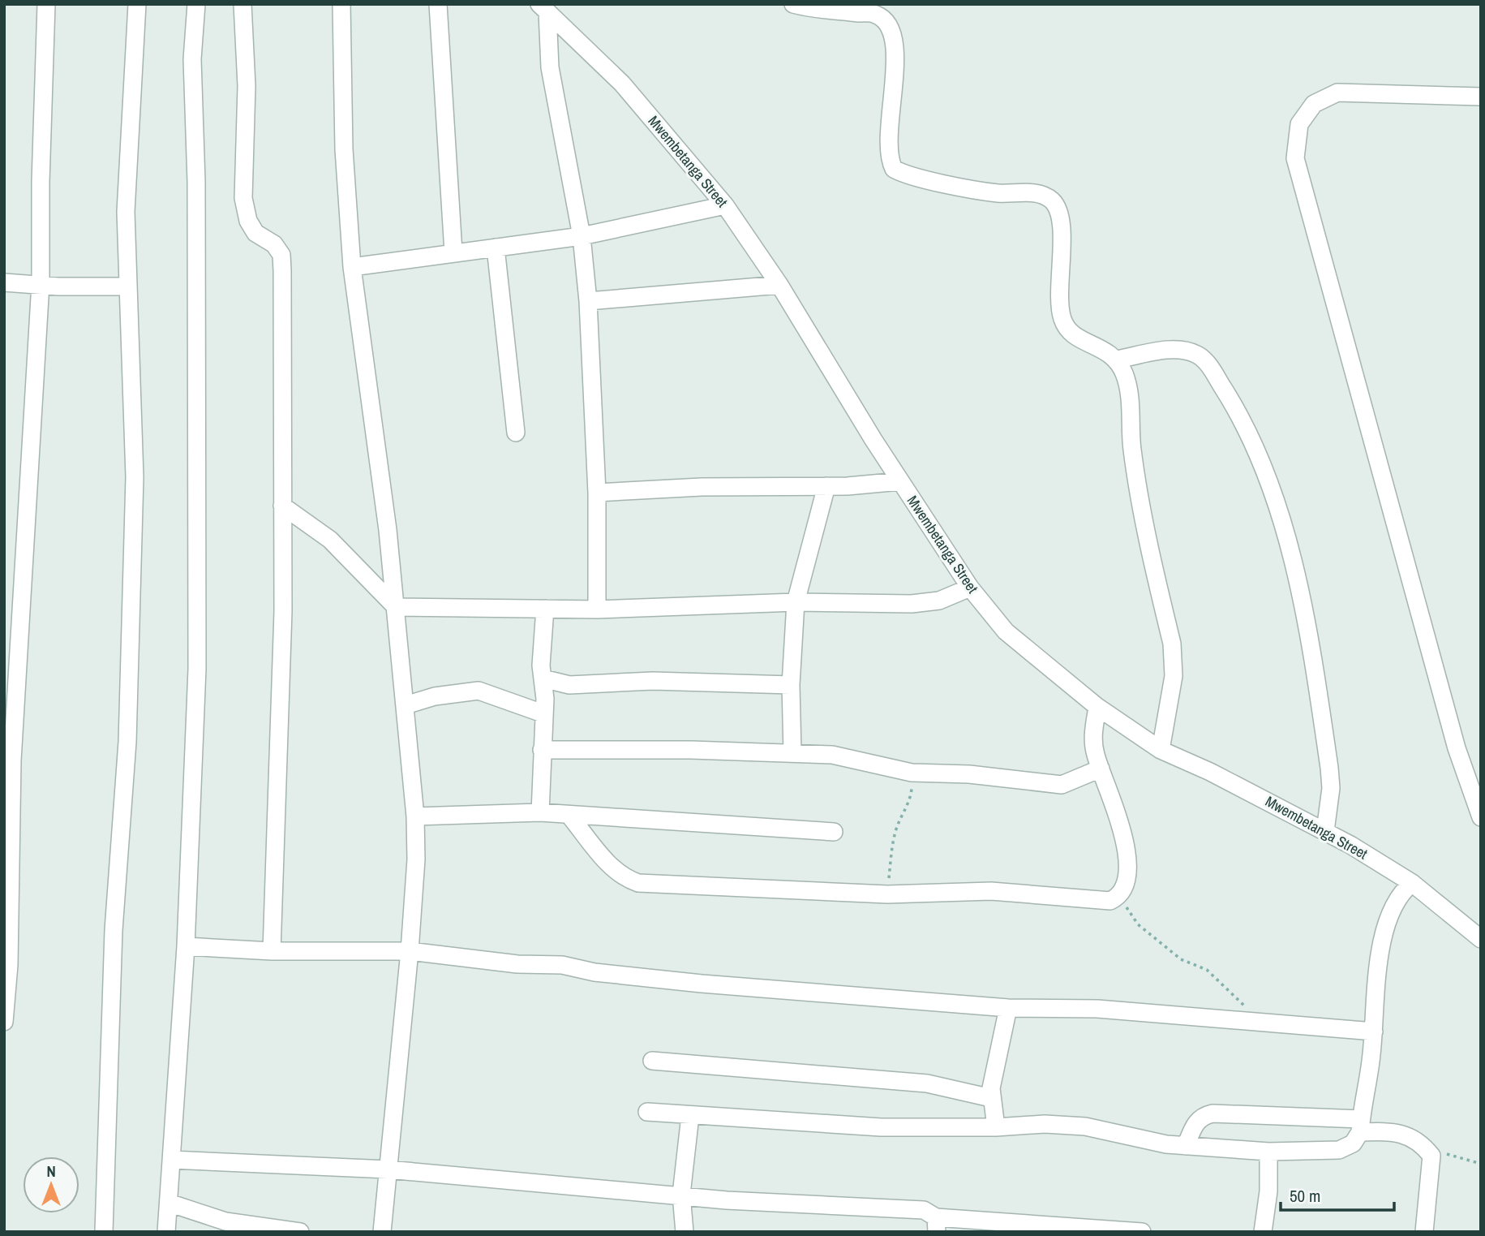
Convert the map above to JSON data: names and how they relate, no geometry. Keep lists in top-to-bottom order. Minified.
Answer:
{"streets":{"street":["Mwembetanga Street"]},"scale_bar":"50 m","north":"top"}
